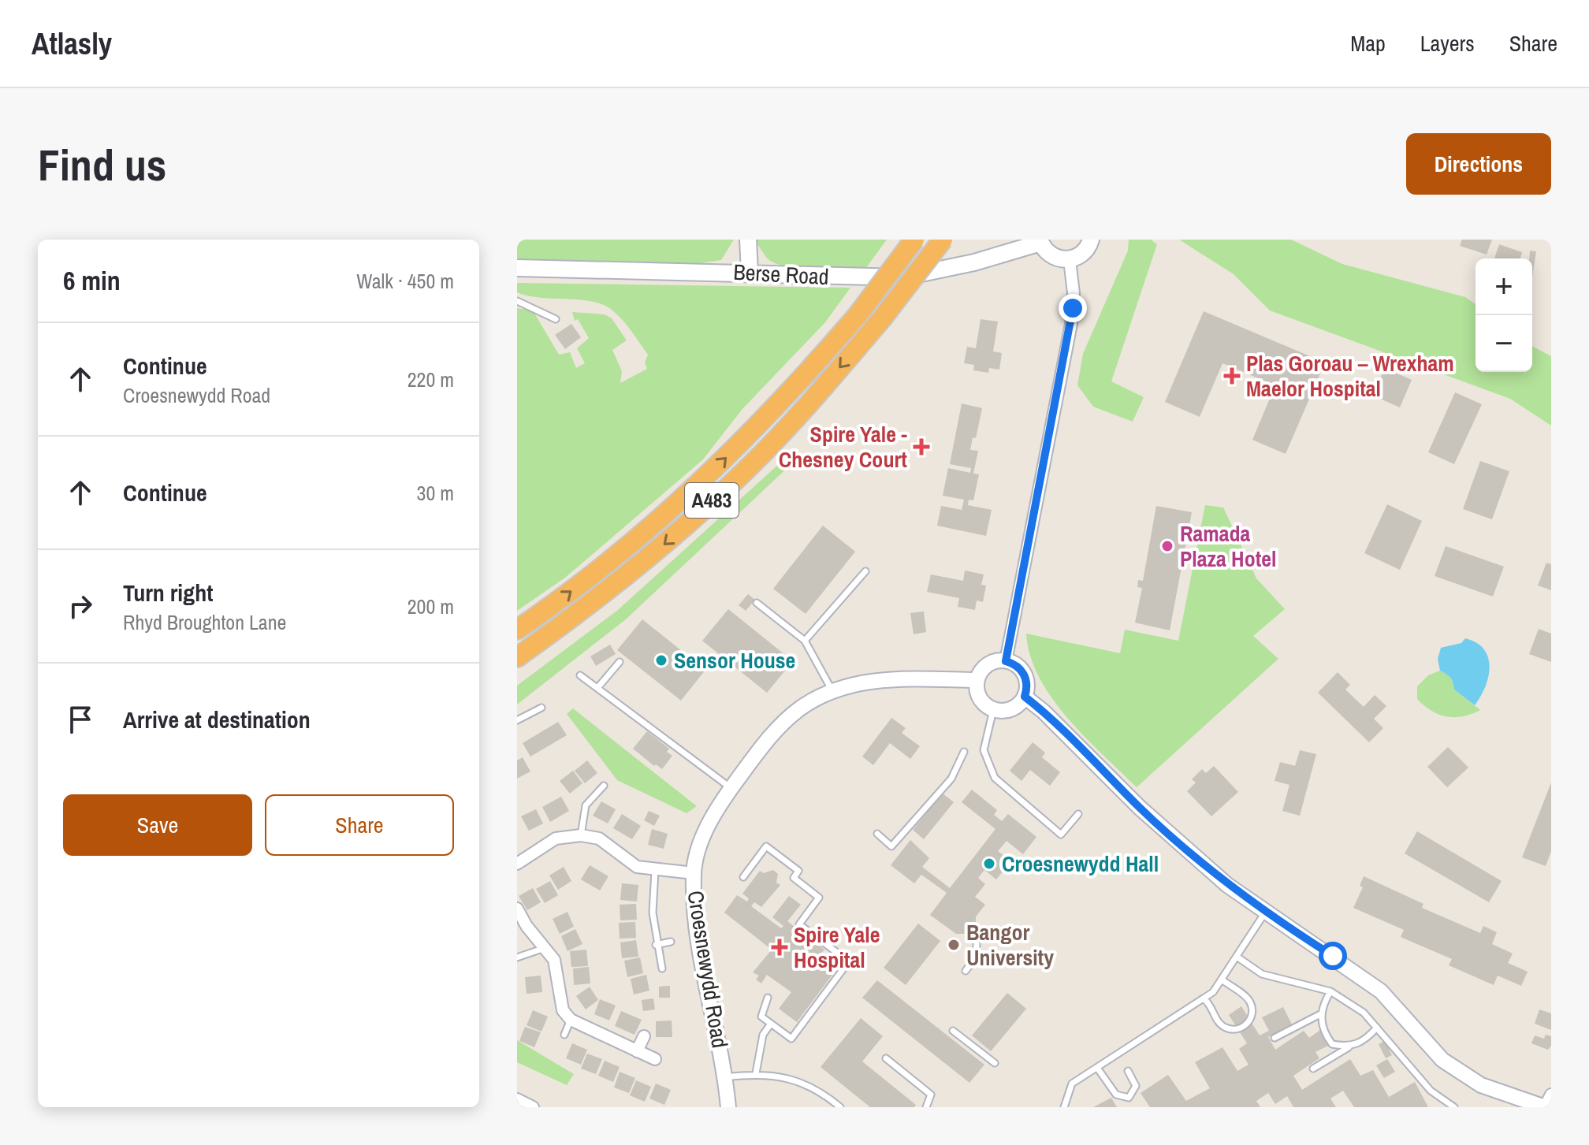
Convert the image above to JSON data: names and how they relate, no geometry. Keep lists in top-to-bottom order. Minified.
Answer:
{"streets":{"highway":["A483"],"main road":["Berse Road"],"street":["Croesnewydd Road"]},"places":{"health":["Plas Goroau – Wrexham Maelor Hospital","Spire Yale - Chesney Court","Spire Yale Hospital"],"other":["Ramada Plaza Hotel","Sensor House","Croesnewydd Hall","Bangor University"]},"page":{"header":"Atlasly","nav":["Map","Layers","Share"],"buttons":["Directions",["Save","Share"]],"title":"Find us","heading":["6 min","Walk · 450 m"],"map_buttons":["+","−"],"list":[["Continue","Croesnewydd Road","220 m"],["Continue","30 m"],["Turn right","Rhyd Broughton Lane","200 m"],"Arrive at destination"]}}
